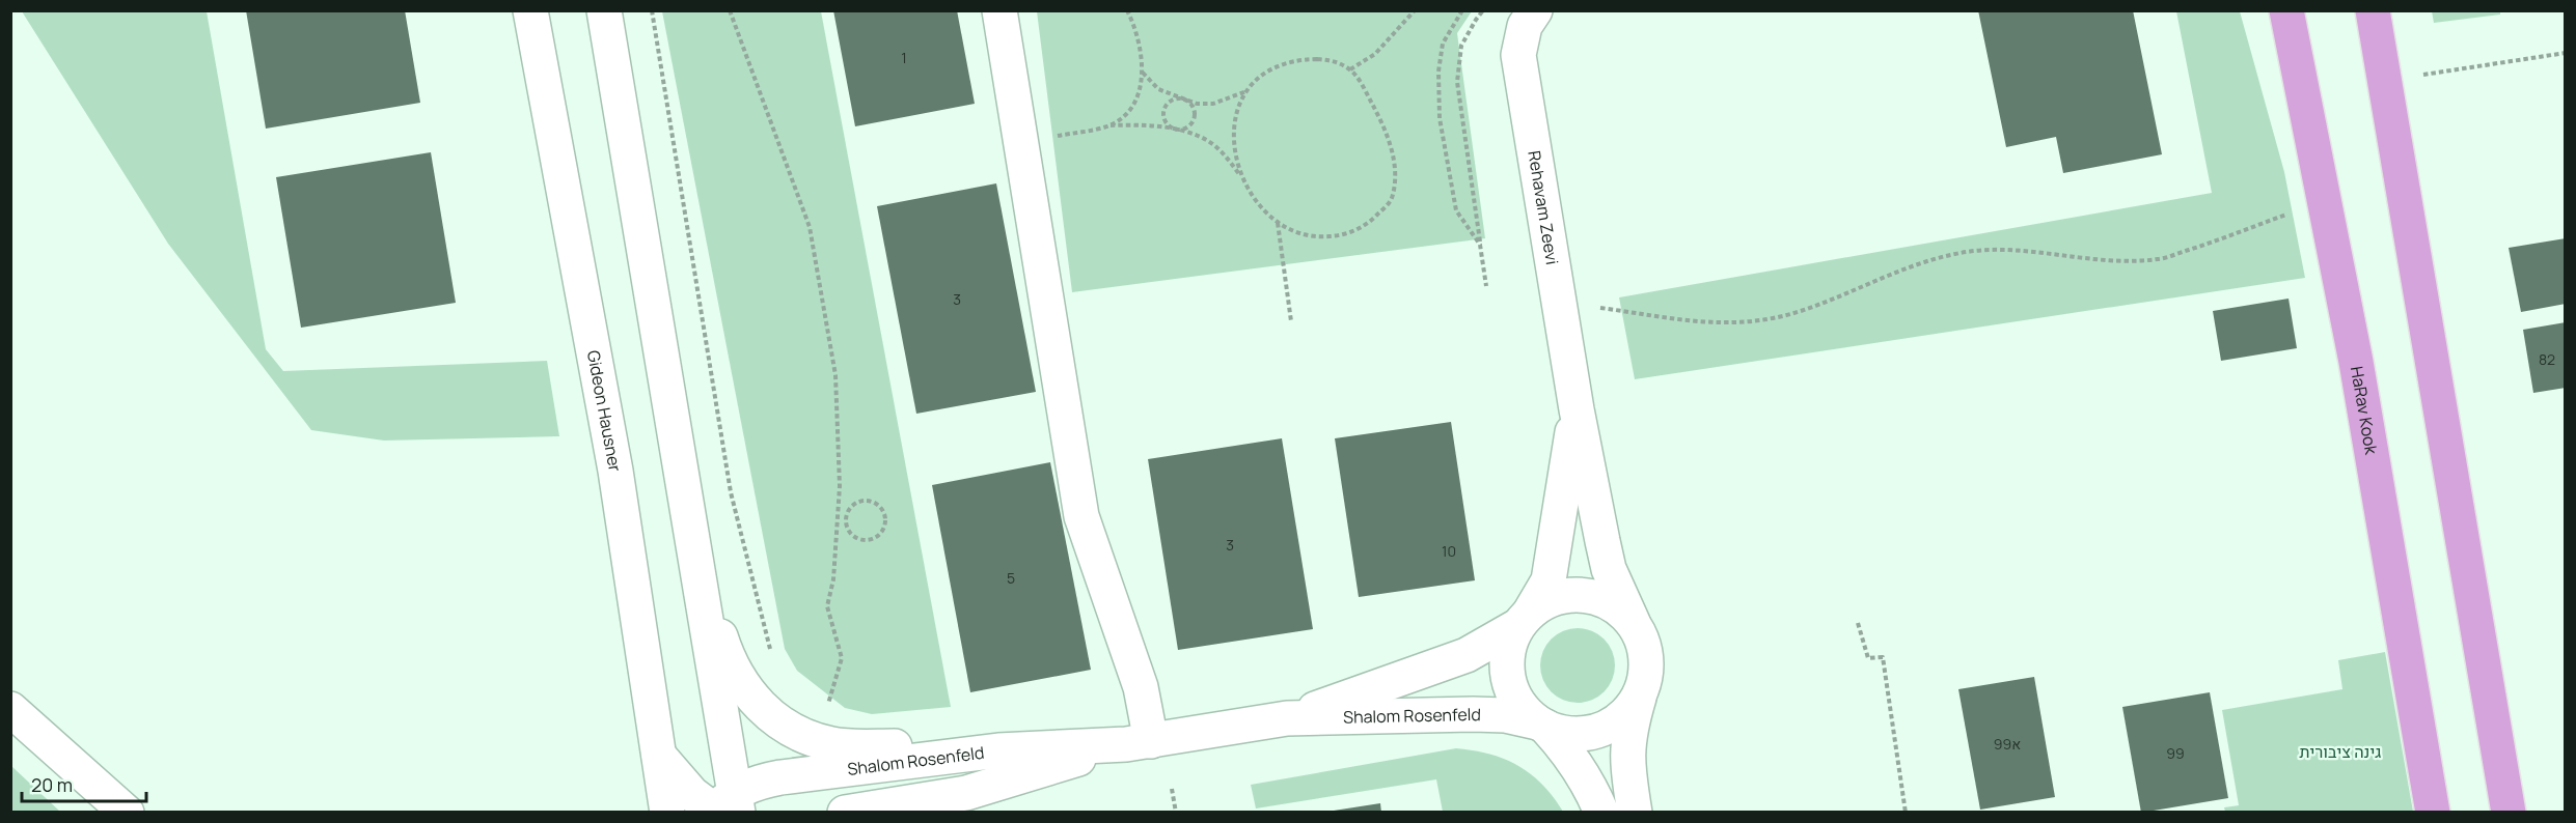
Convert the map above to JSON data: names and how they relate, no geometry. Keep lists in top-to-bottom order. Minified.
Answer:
{"streets":{"main road":["HaRav Kook"],"street":["Rehavam Zeevi","Gideon Hausner","Shalom Rosenfeld"]},"crossings":[["Rehavam Zeevi","Shalom Rosenfeld"]],"parks":["גינה ציבורית"],"house_numbers":["1","3","82","3","10","5","99א","99"],"scale_bar":"20 m"}
